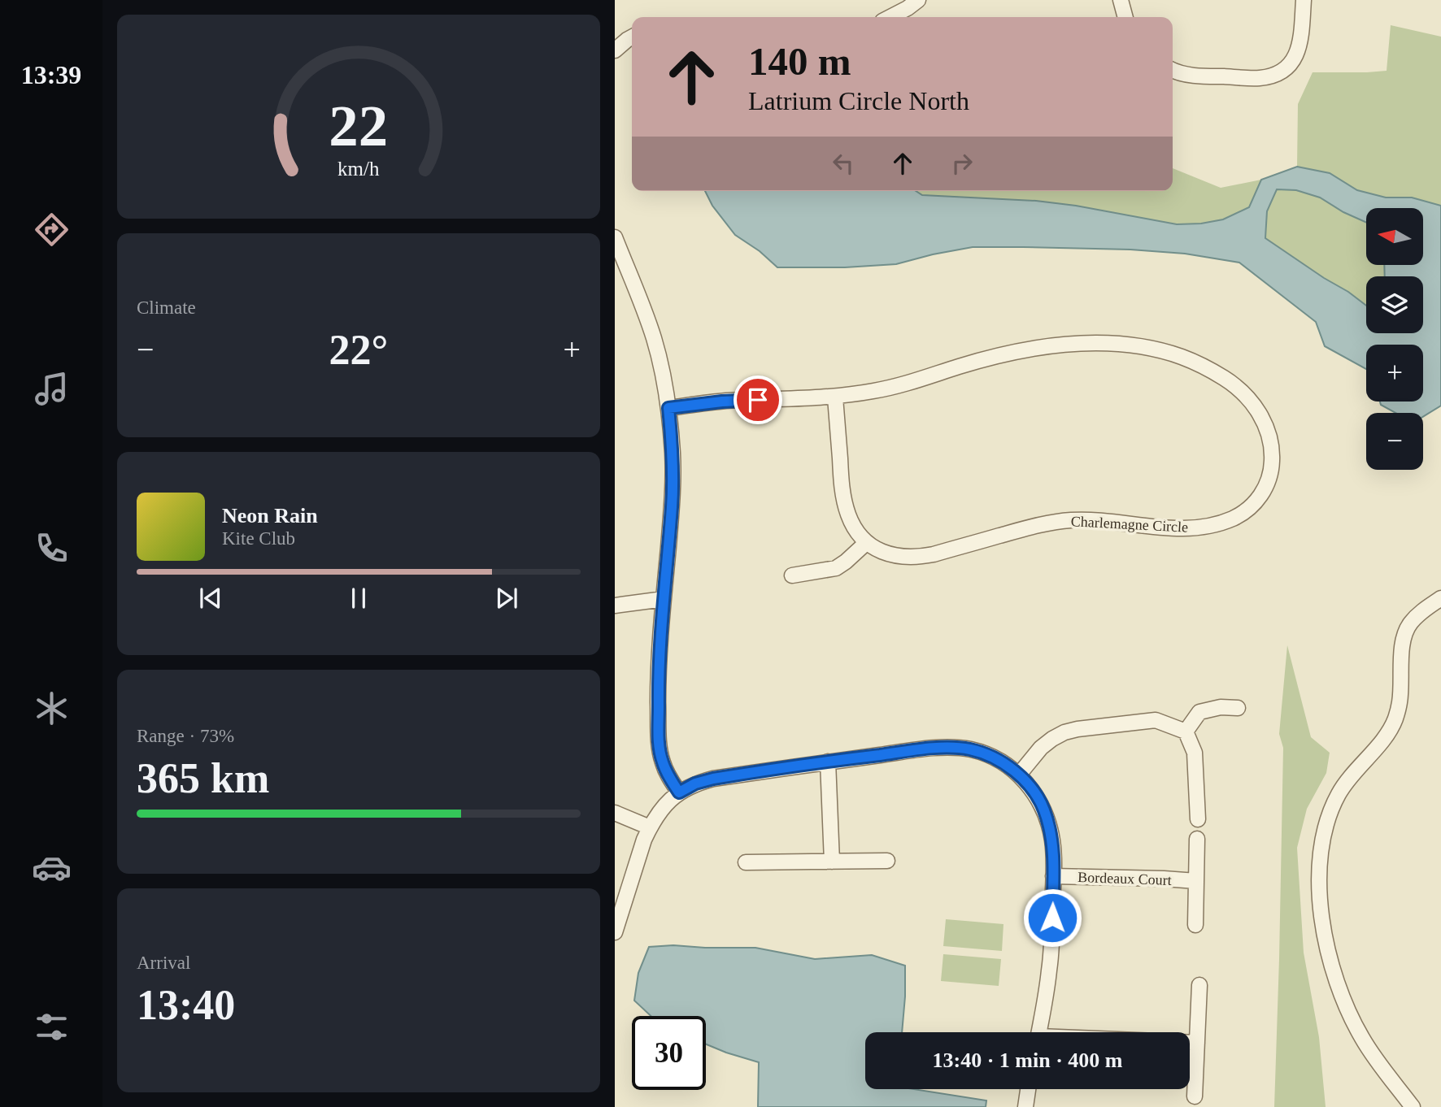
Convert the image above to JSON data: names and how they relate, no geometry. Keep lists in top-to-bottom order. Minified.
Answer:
{"streets":{"street":["Charlemagne Circle","Bordeaux Court"]},"north":"left","page":{"tabs":"13:39","turn":["140 m","Latrium Circle North"],"map_buttons":["+","−"],"tile":["Climate",["Range · 73%","365 km"],["Arrival","13:40"]],"heat":["−","22°","+"],"song":["Neon Rain","Kite Club"],"limit":"30","trip":"13:40 · 1 min · 400 m","gauge":["22","km/h"]}}
